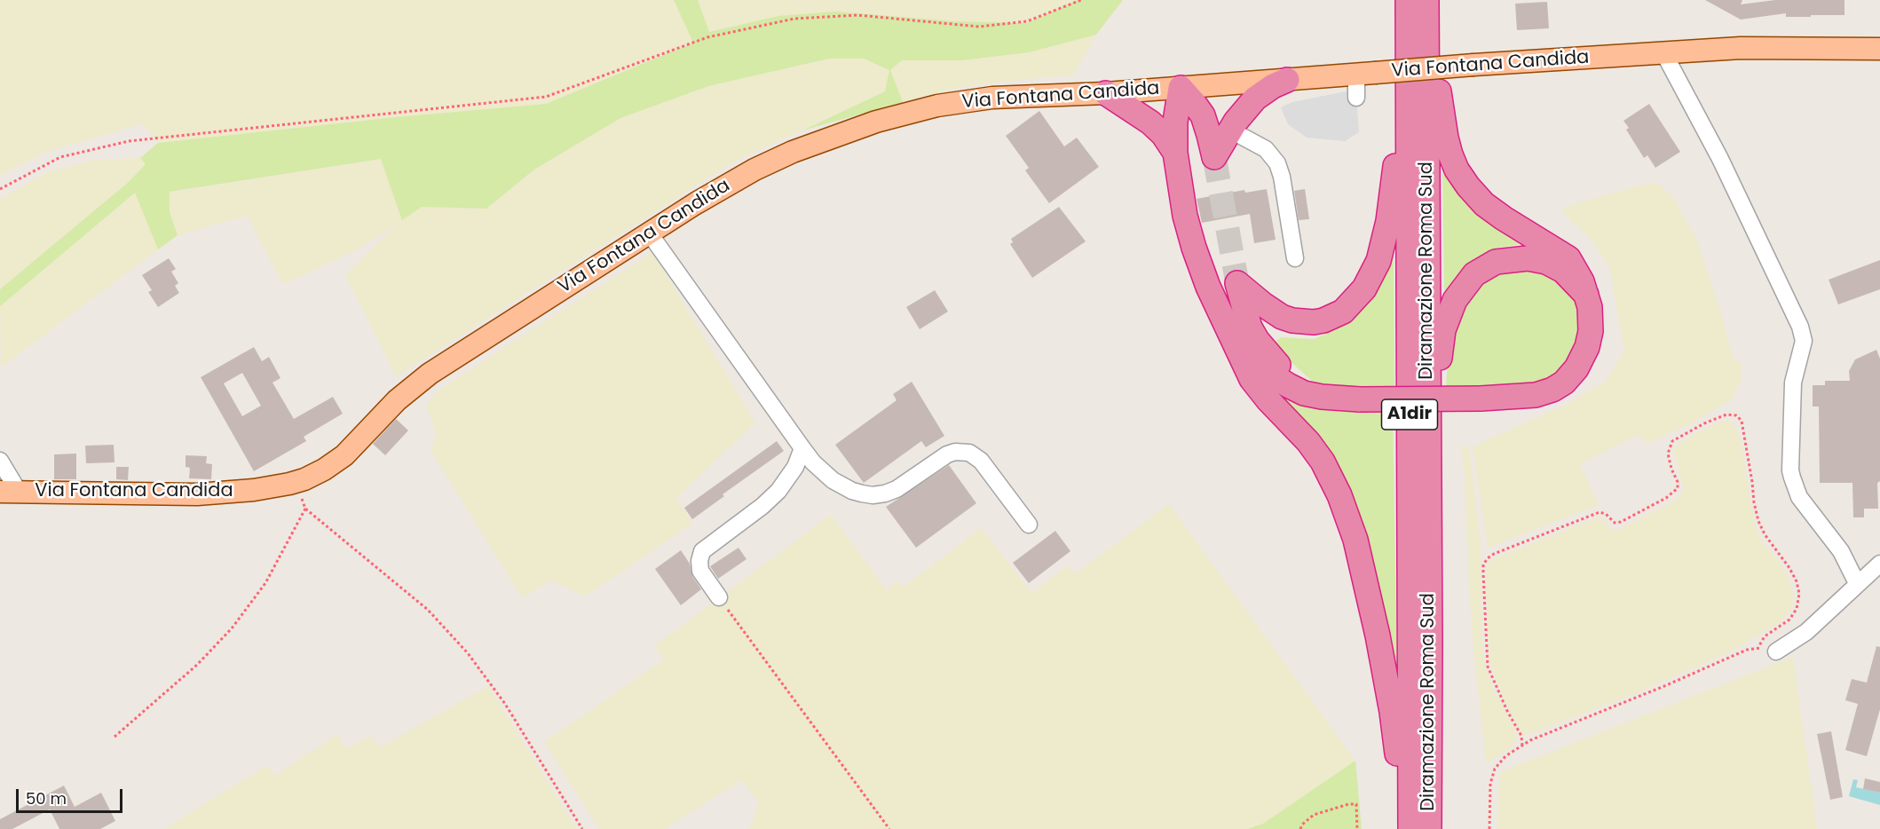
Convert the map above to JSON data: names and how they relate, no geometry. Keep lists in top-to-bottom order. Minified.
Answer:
{"streets":{"highway":["Diramazione Roma Sud","A1dir"],"main road":["Via Fontana Candida"]},"scale_bar":"50 m"}
